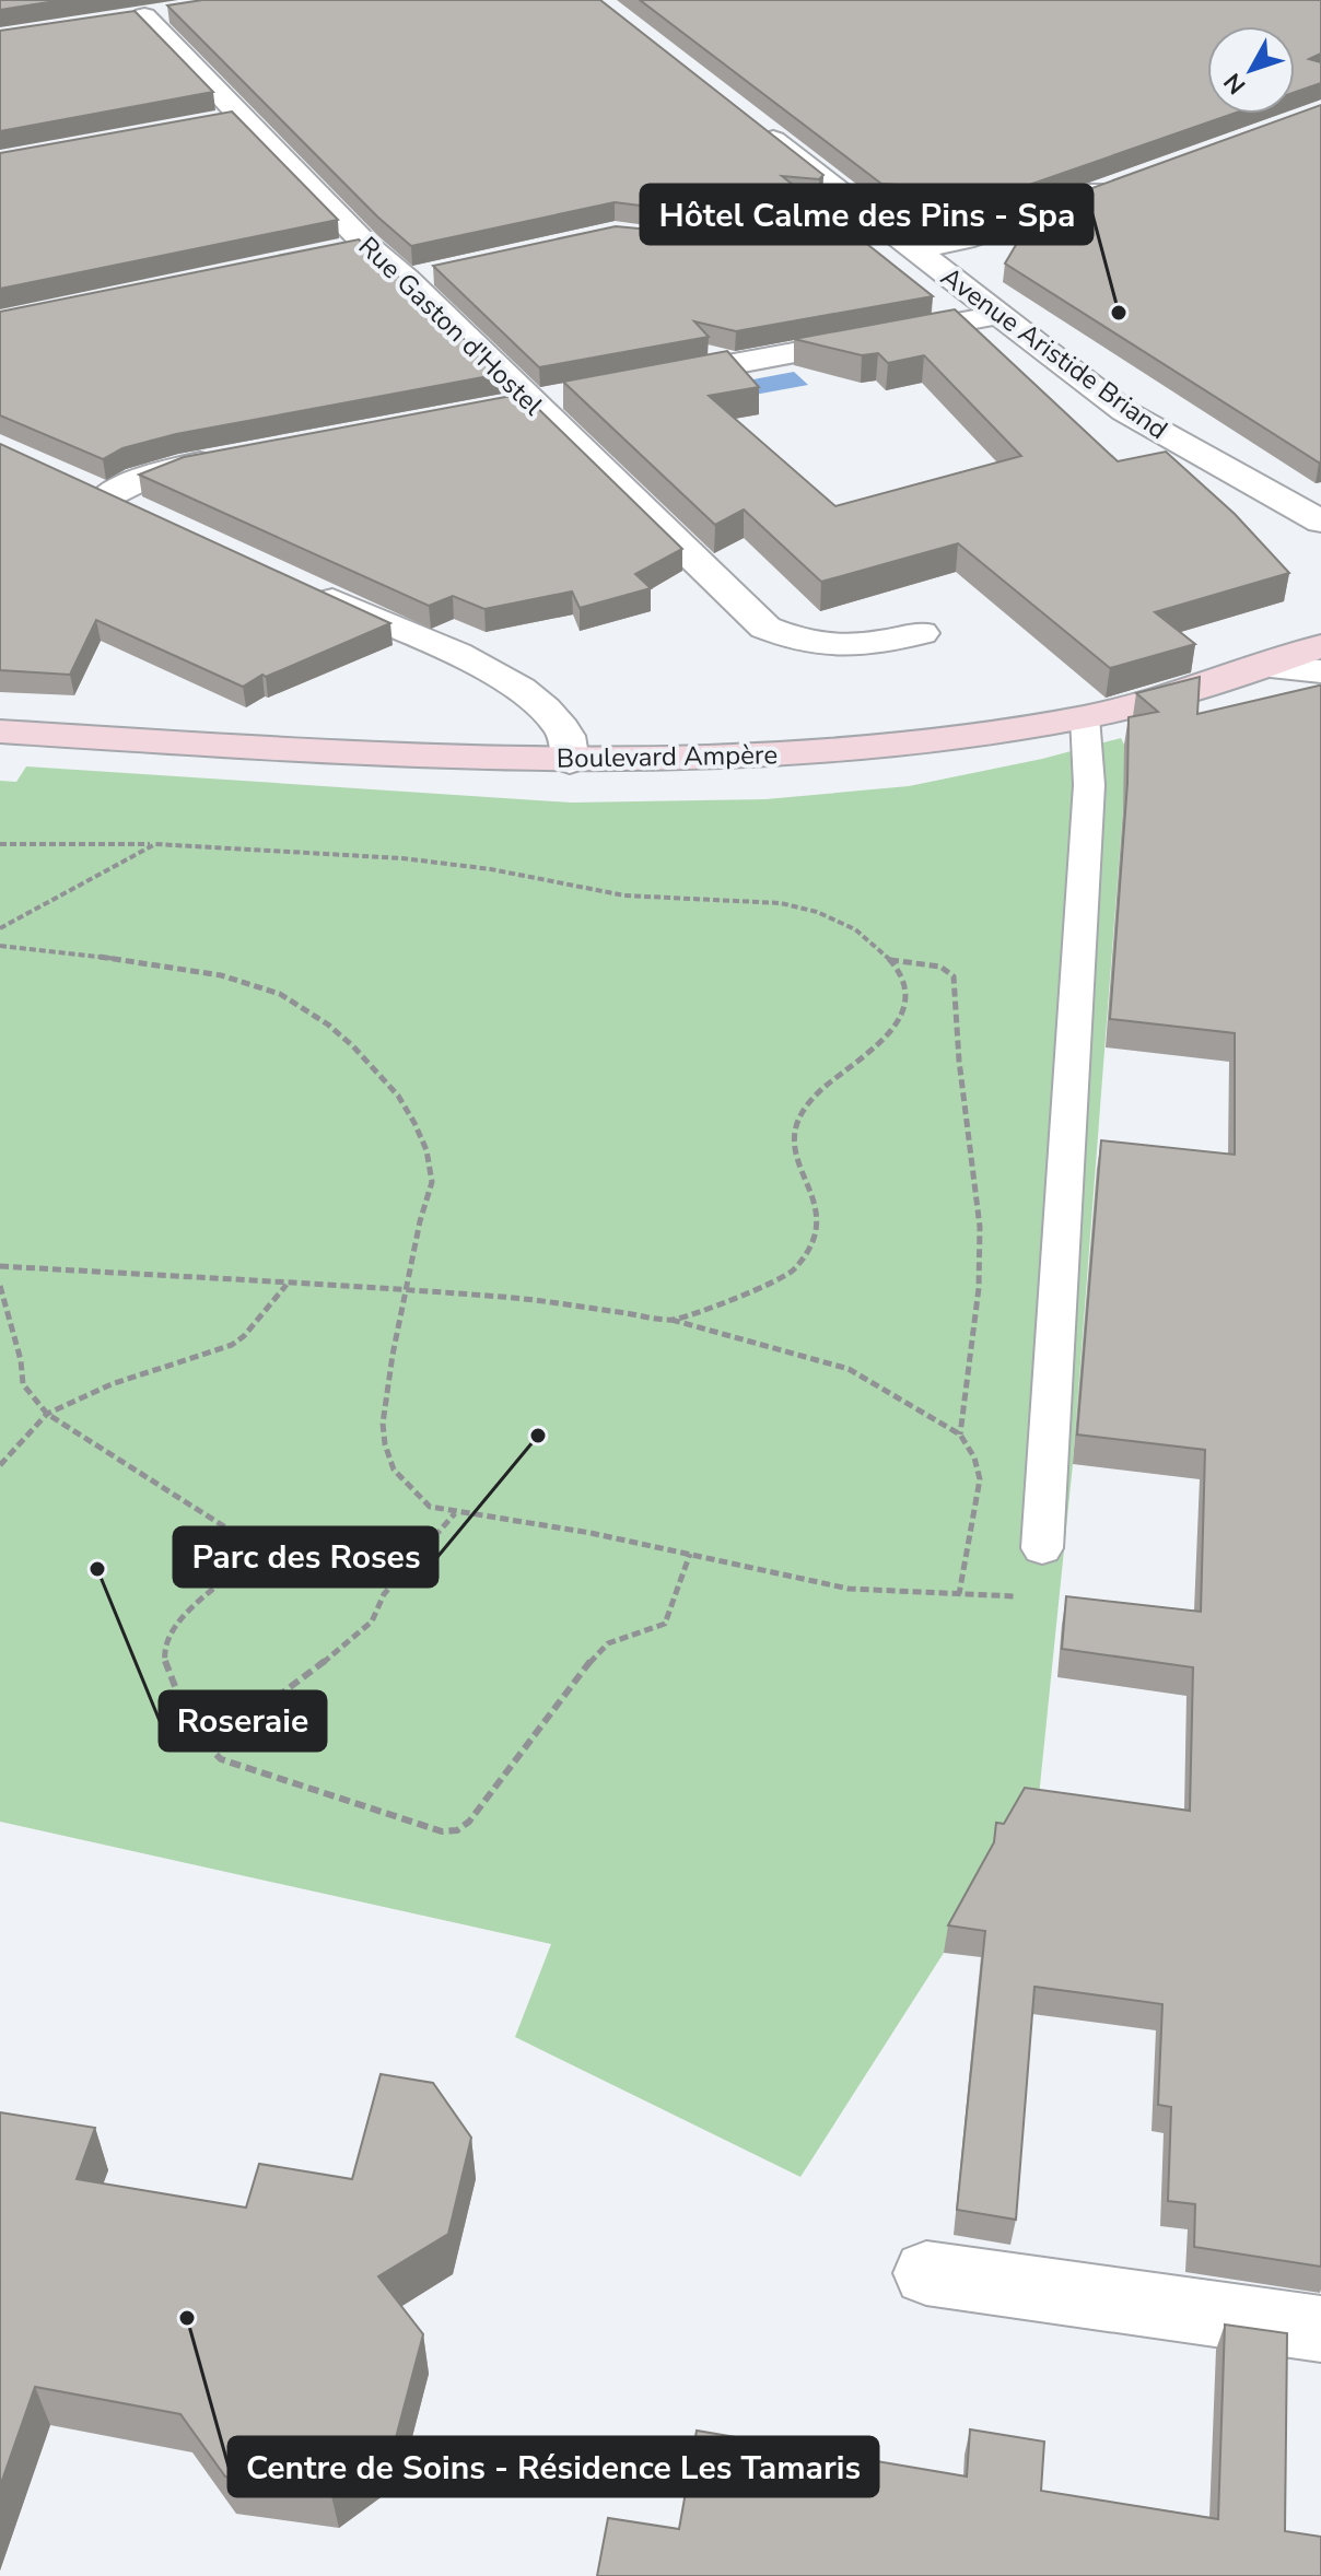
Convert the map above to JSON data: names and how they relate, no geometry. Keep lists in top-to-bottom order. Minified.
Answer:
{"streets":{"street":["Rue Gaston d'Hostel","Avenue Aristide Briand","Boulevard Ampère"]},"places":["Hôtel Calme des Pins - Spa","Parc des Roses","Roseraie","Centre de Soins - Résidence Les Tamaris"],"north":"bottom left"}
